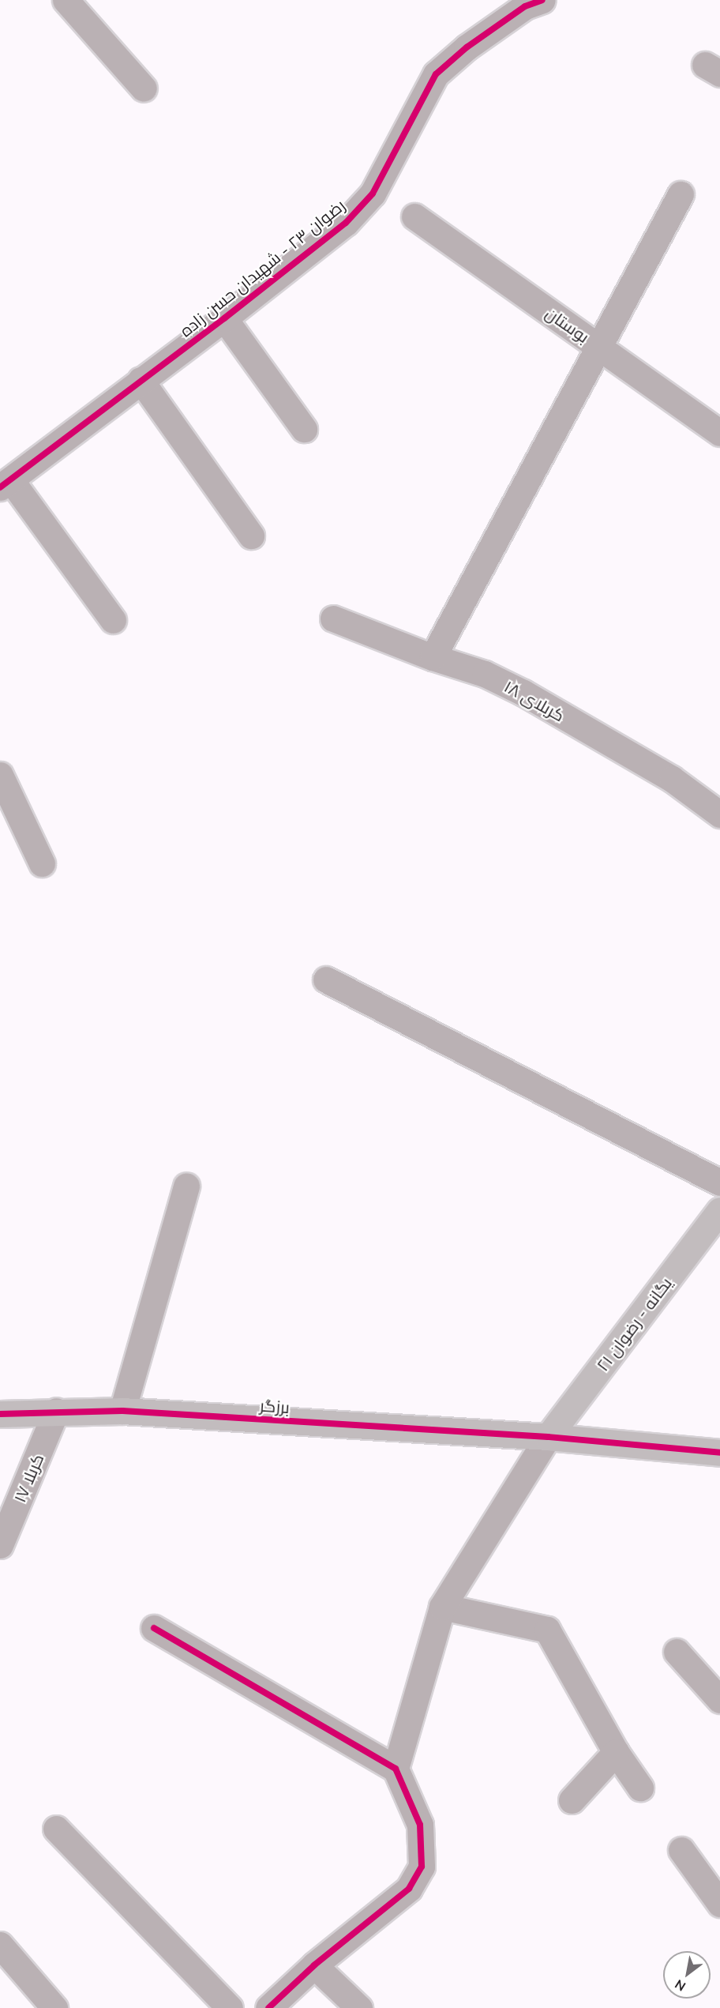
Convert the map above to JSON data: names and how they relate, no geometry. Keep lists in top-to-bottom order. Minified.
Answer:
{"streets":{"street":["رضوان ۲۳ - شهیدان حسن زاده","بوستان","کربلای ۱۸","یگانه - رضوان ۲۱","برزگر","کربلا ۱۷"]},"crossings":[["یگانه - رضوان ۲۱","برزگر"],["برزگر","کربلا ۱۷"]],"north":"bottom left"}
